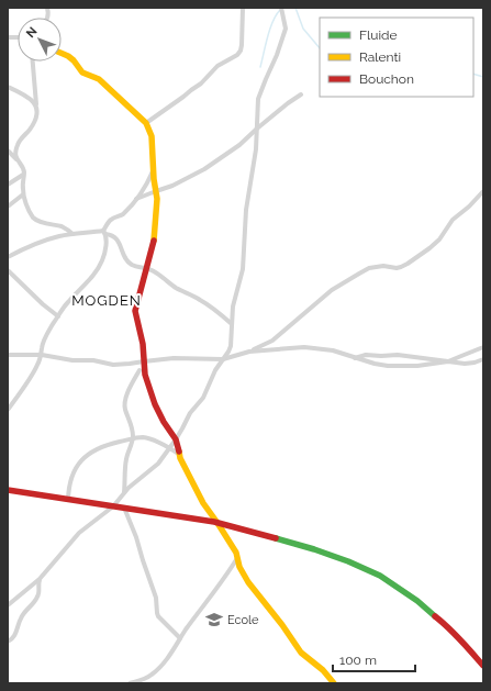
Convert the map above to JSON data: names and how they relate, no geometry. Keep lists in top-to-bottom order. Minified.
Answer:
{"districts":["MOGDEN"],"places":{"school or university":["Ecole"]},"legend":["Fluide","Ralenti","Bouchon"],"scale_bar":"100 m","north":"top left"}
